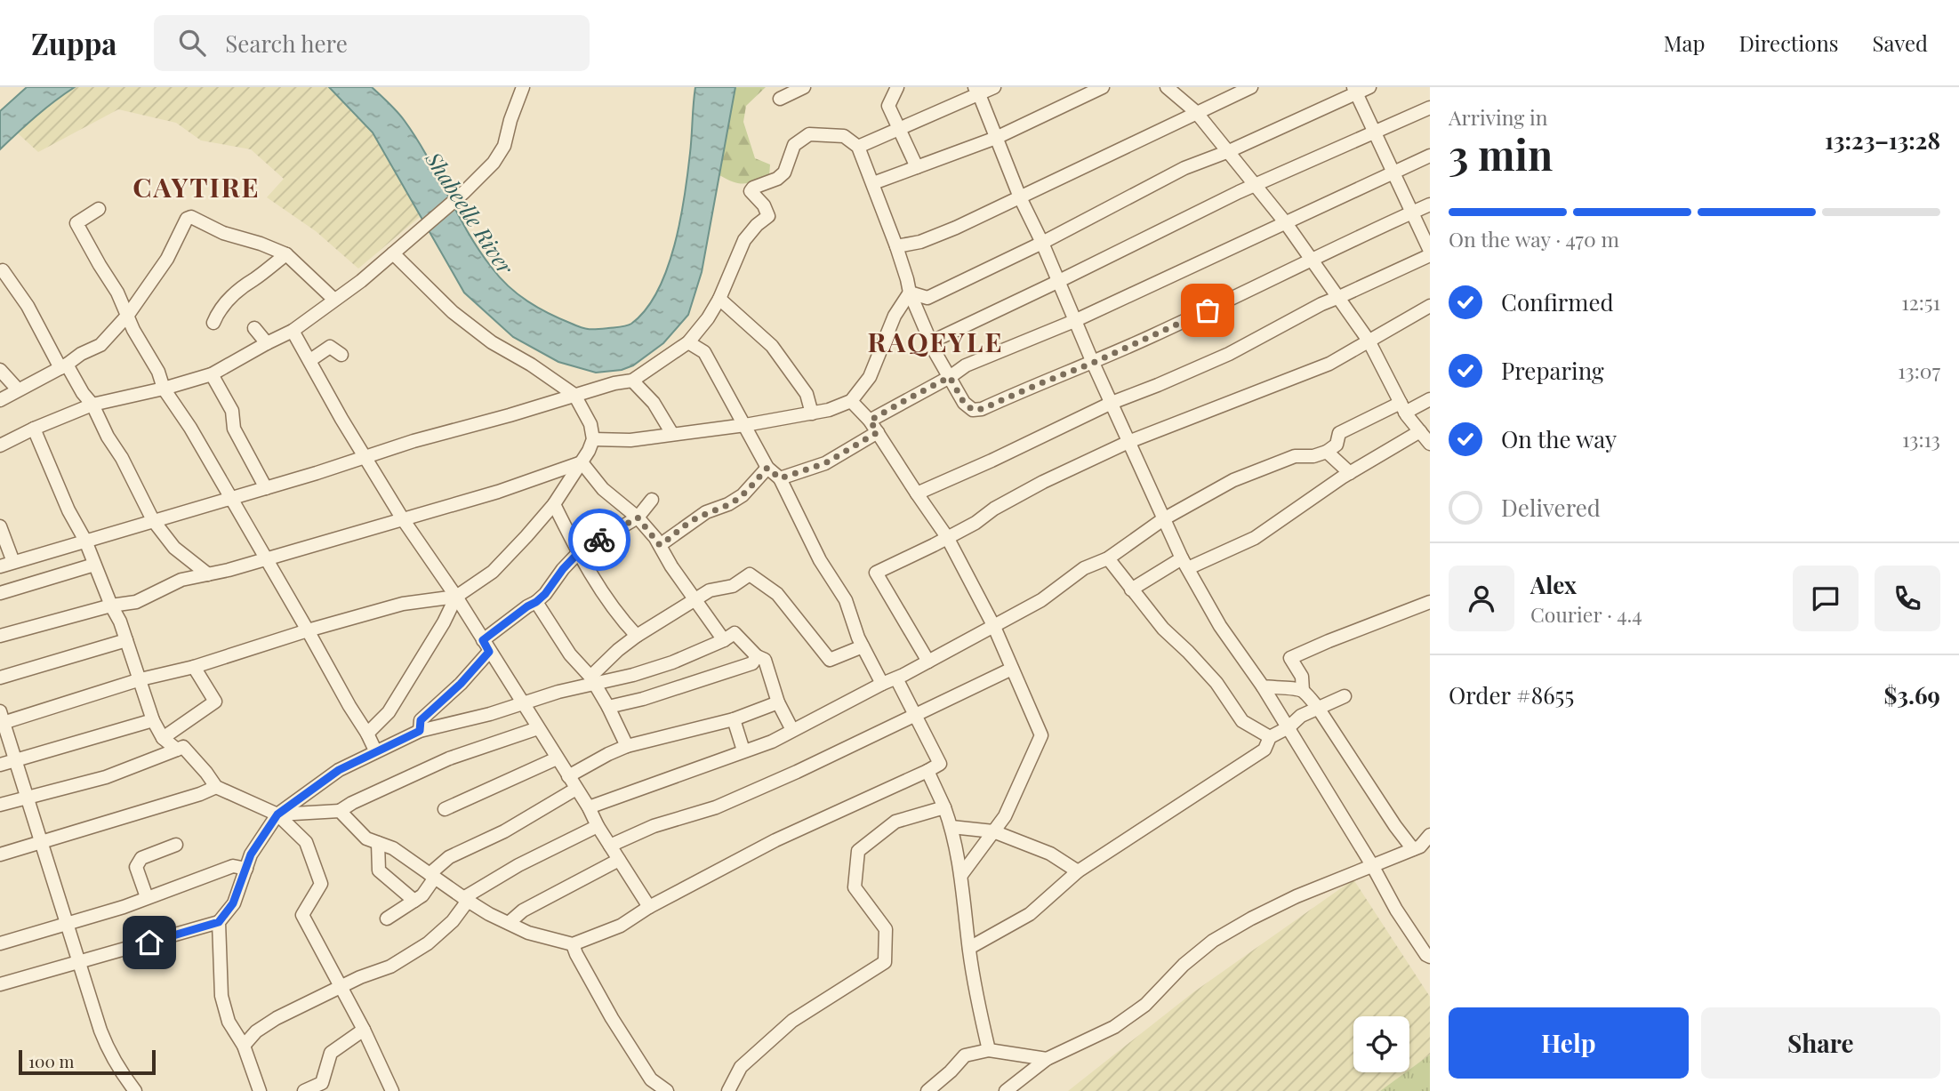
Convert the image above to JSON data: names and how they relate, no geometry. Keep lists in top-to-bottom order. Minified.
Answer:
{"districts":["CAYTIRE","RAQEYLE"],"water":["Shabeelle River"],"scale_bar":"100 m","page":{"header":"Zuppa","search":"Search here","nav":["Map","Directions","Saved"],"heading":["3 min","Arriving in","13:23–13:28"],"panel":["Alex","Courier · 4.4","Order #8655","$3.69"],"bar":"On the way · 470 m","list":[["Confirmed","12:51"],["Preparing","13:07"],["On the way","13:13"],"Delivered"],"buttons":["Help","Share"],"scale":"100 m"}}
